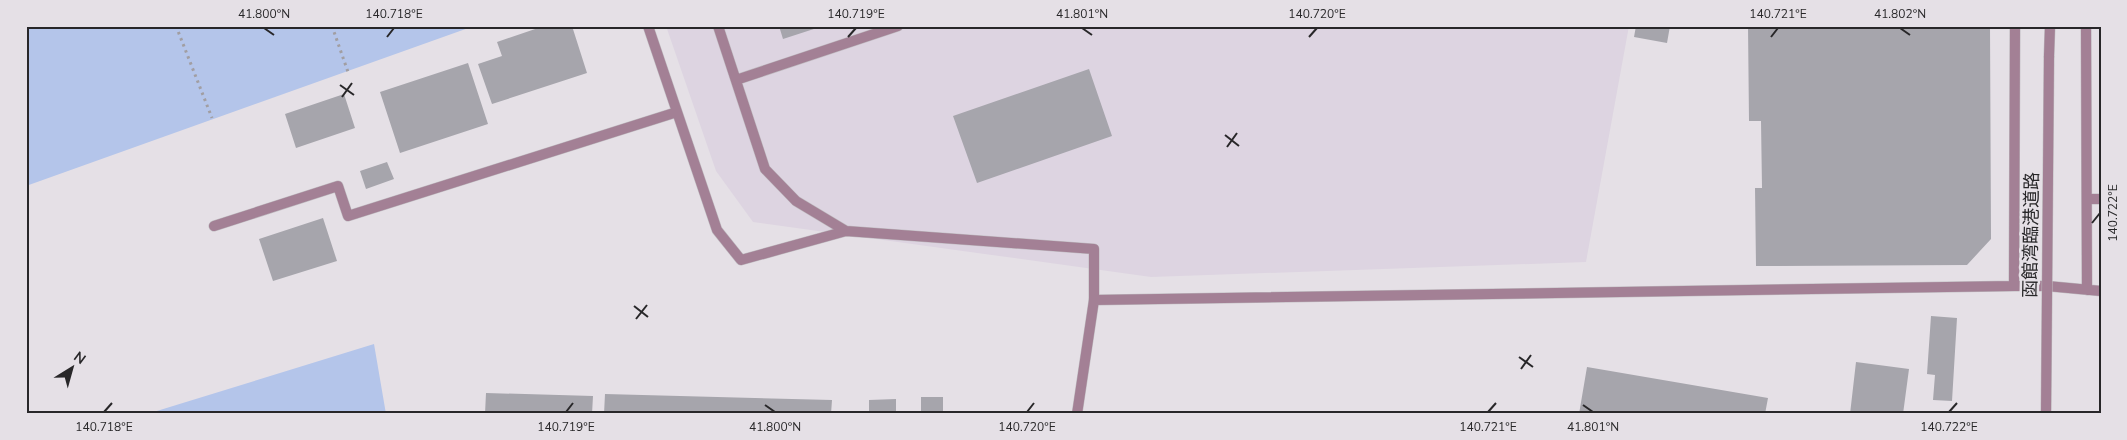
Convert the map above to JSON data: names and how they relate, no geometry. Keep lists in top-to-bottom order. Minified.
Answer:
{"streets":{"street":["函館湾臨港道路"]},"north":"top right","coordinates":["41.800°N","140.718°E","140.719°E","41.801°N","140.720°E","140.721°E","41.802°N","140.722°E"]}
